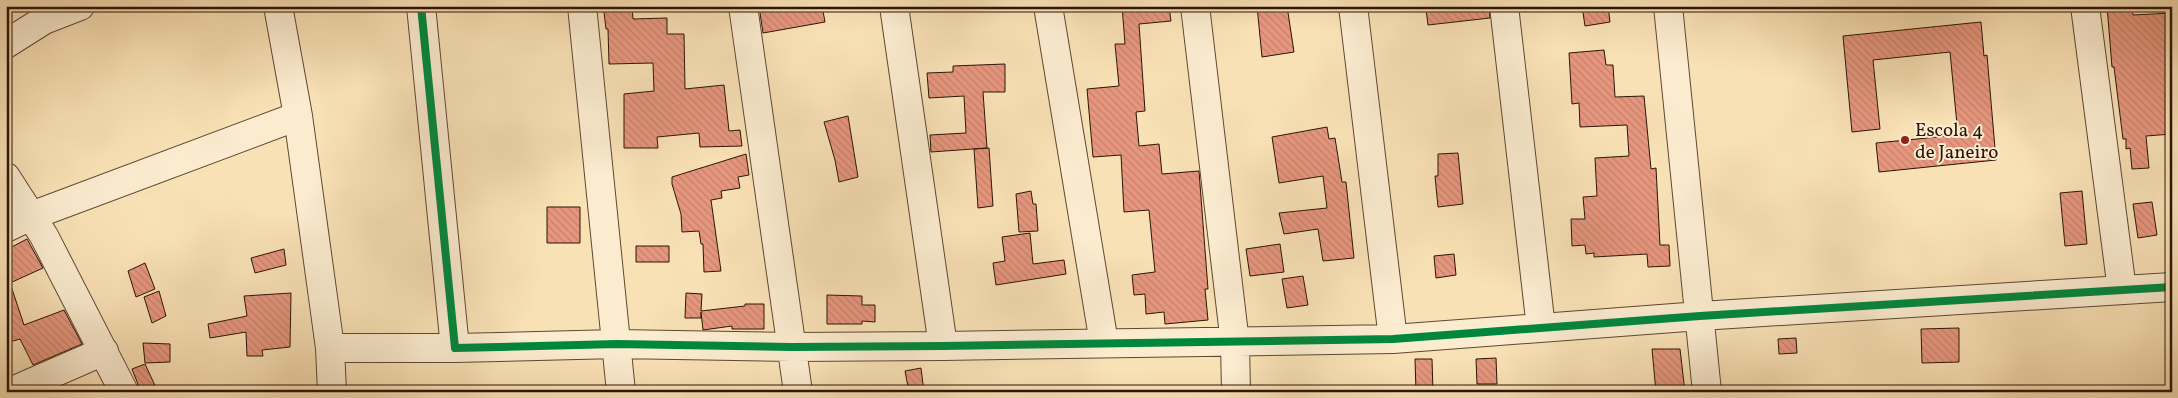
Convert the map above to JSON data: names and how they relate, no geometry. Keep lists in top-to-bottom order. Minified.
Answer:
{"places":["Escola 4 de Janeiro"]}
